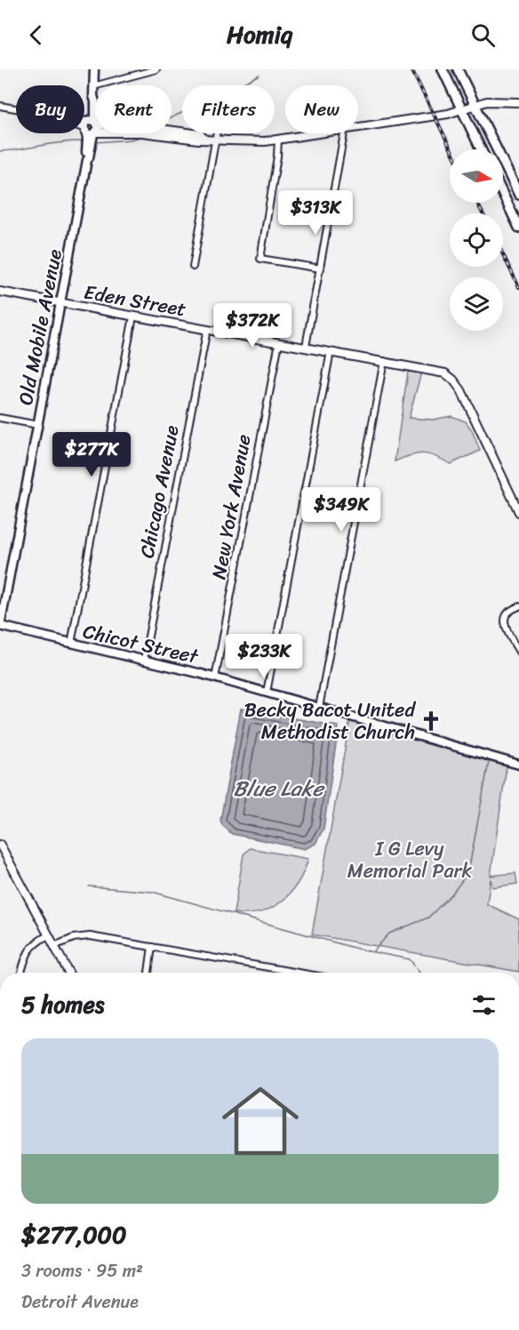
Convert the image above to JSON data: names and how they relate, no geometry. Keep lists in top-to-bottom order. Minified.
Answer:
{"streets":{"main road":["Old Mobile Avenue","Chicot Street"],"street":["Eden Street","Chicago Avenue","New York Avenue"]},"crossings":[["Eden Street","Old Mobile Avenue"],["Eden Street","Chicago Avenue"],["Eden Street","New York Avenue"],["Old Mobile Avenue","Chicot Street"],["Chicago Avenue","Chicot Street"],["New York Avenue","Chicot Street"]],"water":["Blue Lake"],"parks":["I G Levy Memorial Park"],"places":{"church":["Becky Bacot United Methodist Church"]},"north":"right","page":{"header":"Homiq","chip":["Buy","Rent","Filters","New"],"price":["$313K","$372K","$277K","$349K","$233K"],"heading":"5 homes","list":[{"name":"$277,000","note":"3 rooms · 95 m² · Detroit Avenue"}]}}
